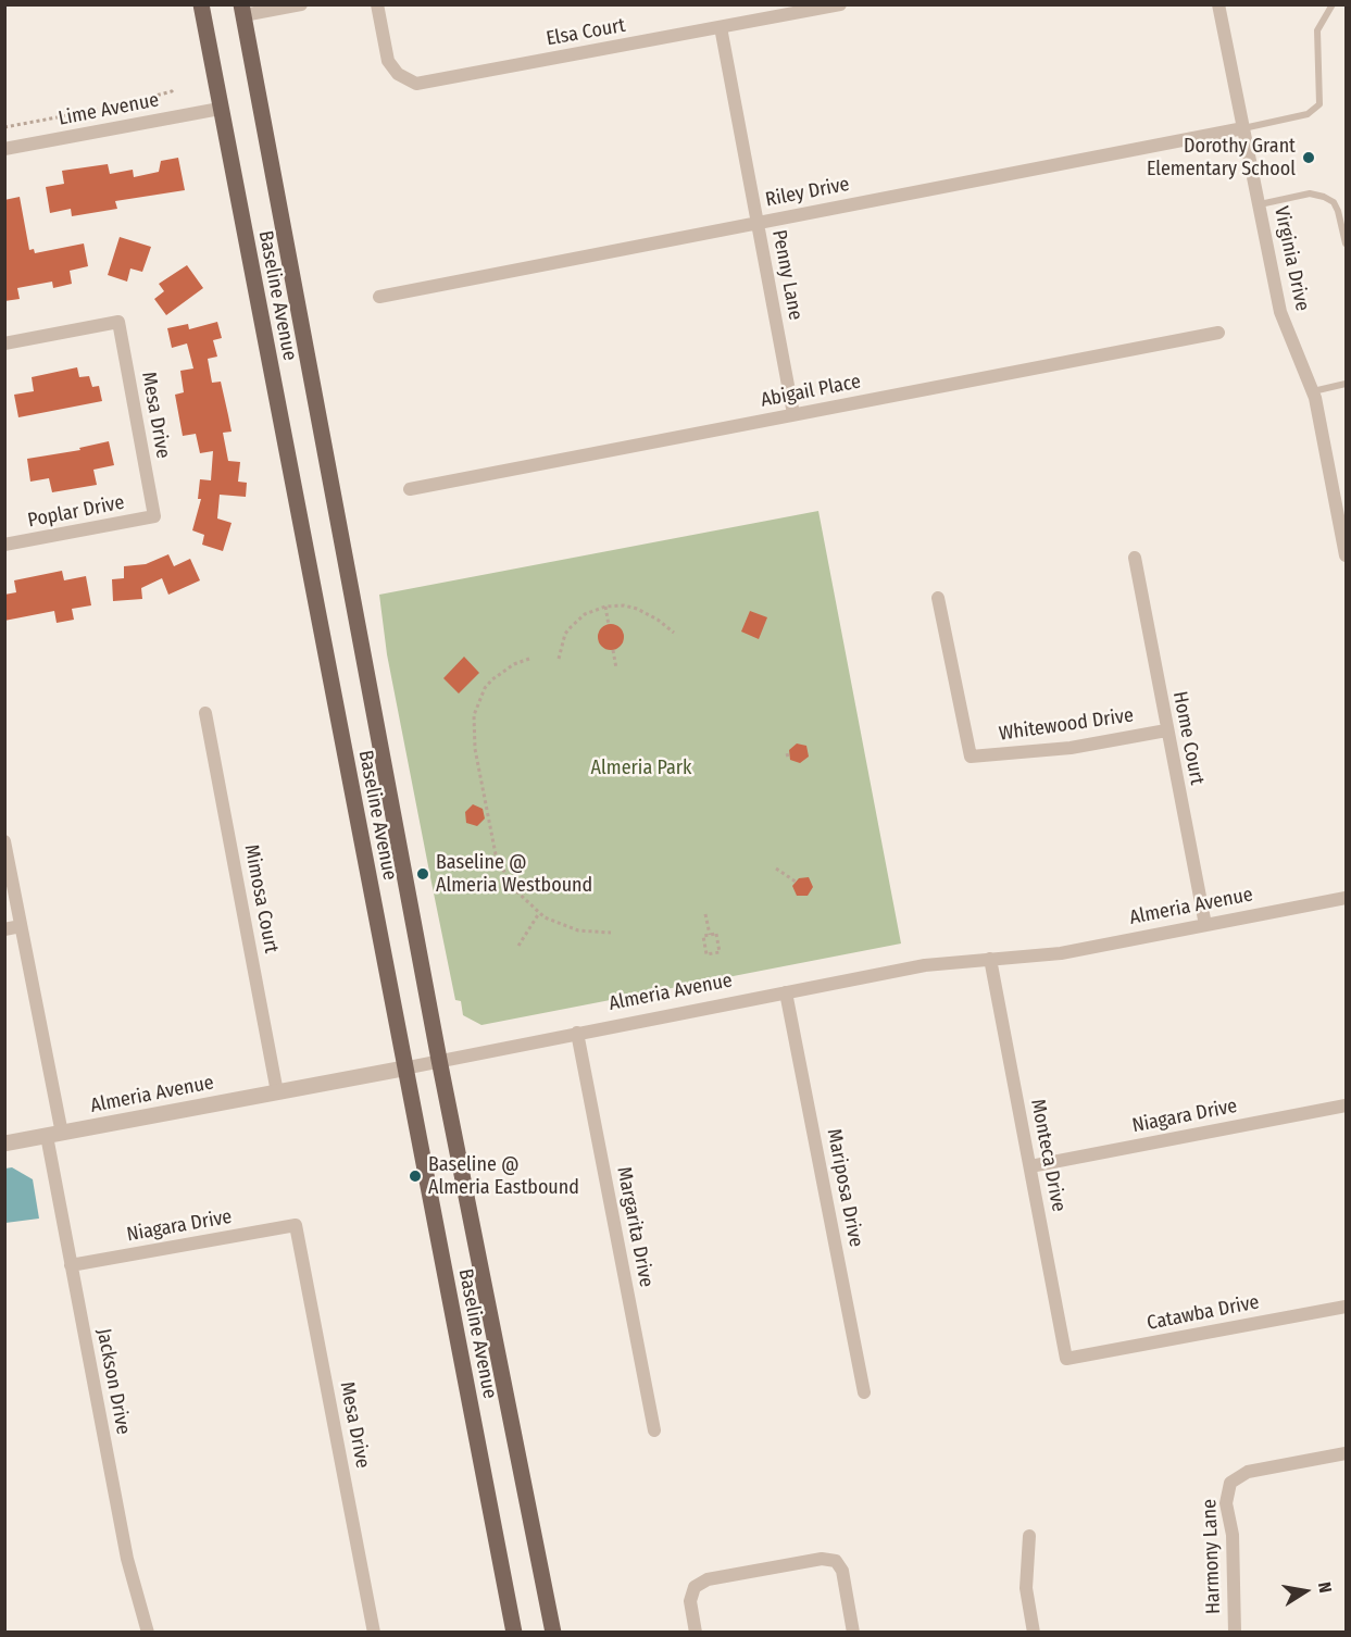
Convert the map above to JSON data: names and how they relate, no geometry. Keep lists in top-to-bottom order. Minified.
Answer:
{"streets":{"main road":["Baseline Avenue"],"street":["Elsa Court","Lime Avenue","Riley Drive","Virginia Drive","Penny Lane","Abigail Place","Mesa Drive","Poplar Drive","Whitewood Drive","Home Court","Mimosa Court","Almeria Avenue","Niagara Drive","Monteca Drive","Mariposa Drive","Margarita Drive","Catawba Drive","Jackson Drive","Harmony Lane"]},"crossings":[["Elsa Court","Penny Lane"],["Lime Avenue","Baseline Avenue"],["Riley Drive","Virginia Drive"],["Riley Drive","Penny Lane"],["Penny Lane","Abigail Place"],["Baseline Avenue","Almeria Avenue"],["Mesa Drive","Poplar Drive"],["Mesa Drive","Niagara Drive"],["Whitewood Drive","Home Court"],["Home Court","Almeria Avenue"],["Mimosa Court","Almeria Avenue"],["Almeria Avenue","Monteca Drive"],["Almeria Avenue","Mariposa Drive"],["Almeria Avenue","Margarita Drive"],["Almeria Avenue","Jackson Drive"],["Niagara Drive","Monteca Drive"],["Niagara Drive","Jackson Drive"],["Monteca Drive","Catawba Drive"]],"parks":["Almeria Park"],"places":["Dorothy Grant Elementary School","Baseline @ Almeria Westbound","Baseline @ Almeria Eastbound"],"north":"right"}
